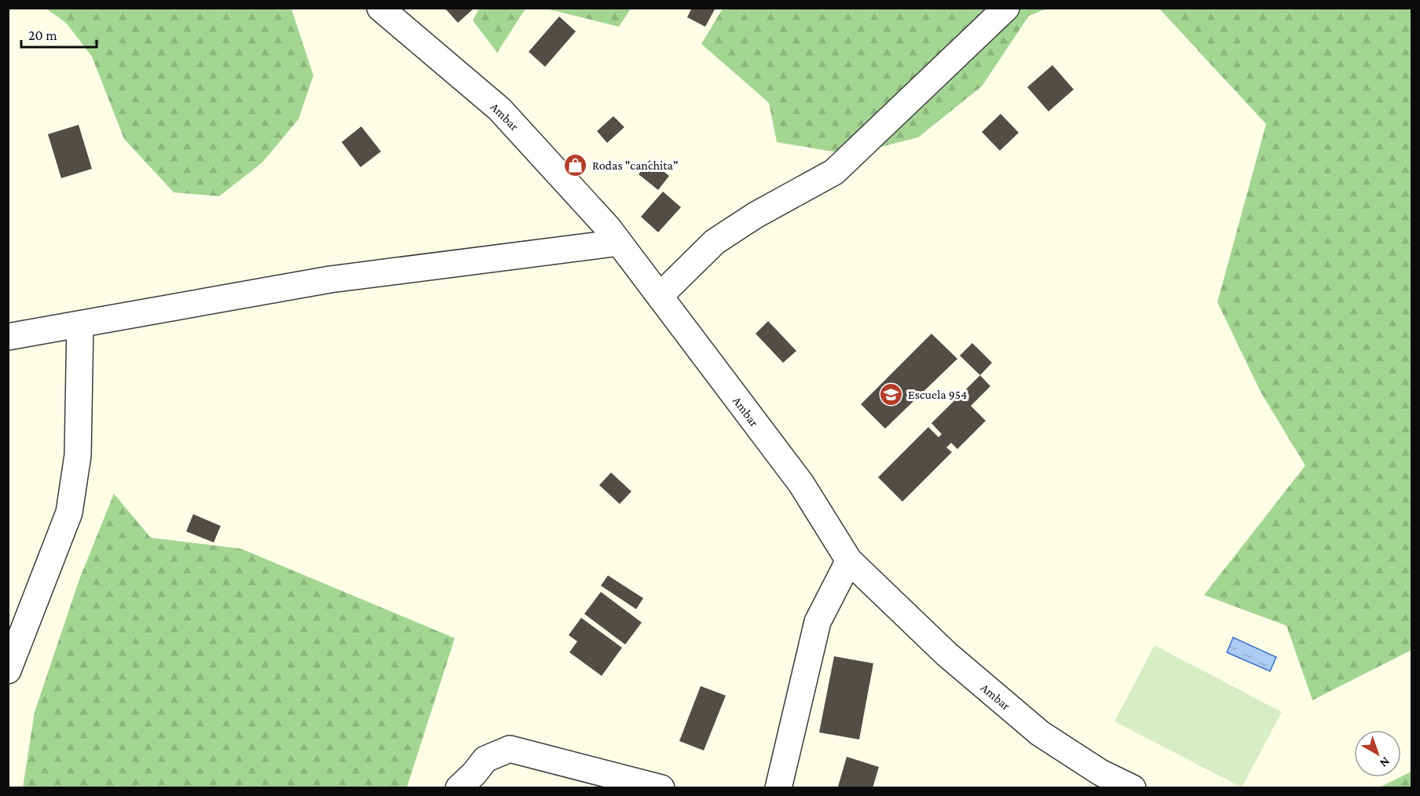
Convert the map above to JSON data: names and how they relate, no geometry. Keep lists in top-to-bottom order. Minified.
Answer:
{"streets":{"street":["Ambar"]},"places":{"shop":["Rodas \"canchita\""],"school or university":["Escuela 954"]},"scale_bar":"20 m","north":"bottom right"}
